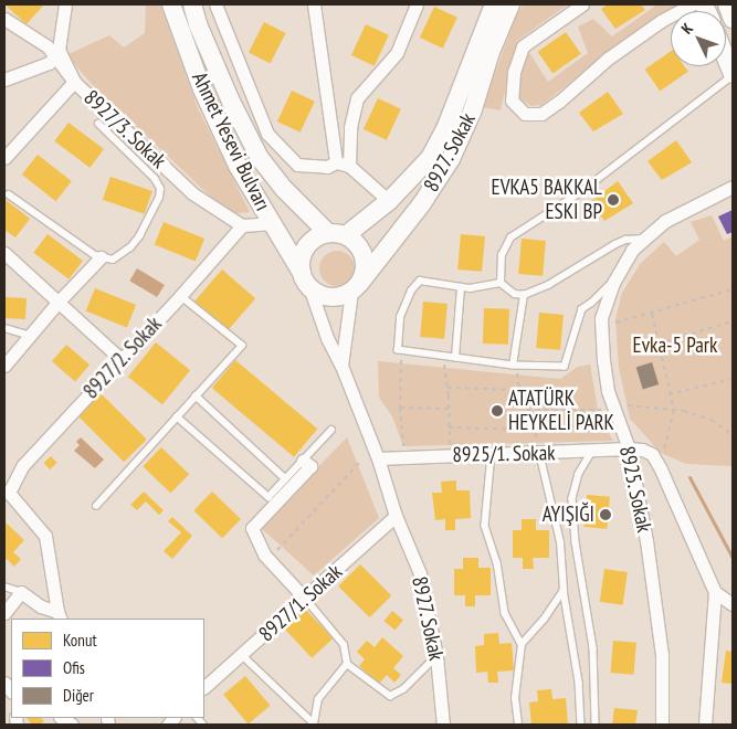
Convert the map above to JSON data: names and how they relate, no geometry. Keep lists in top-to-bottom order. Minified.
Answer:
{"streets":{"street":["8927/3. Sokak","Ahmet Yesevi Bulvarı","8927. Sokak","8927/2. Sokak","8925/1. Sokak","8925. Sokak","8927/1. Sokak"]},"crossings":[["8927/3. Sokak","8927/2. Sokak"],["Ahmet Yesevi Bulvarı","8927. Sokak"],["8927. Sokak","8925/1. Sokak"],["8927. Sokak","8927/1. Sokak"],["8925/1. Sokak","8925. Sokak"]],"parks":["Evka-5 Park"],"places":["EVKA5 BAKKAL ESKI BP","ATATÜRK HEYKELİ PARK","AYIŞIĞI"],"legend":["Konut","Ofis","Diğer"],"north":"top left"}
